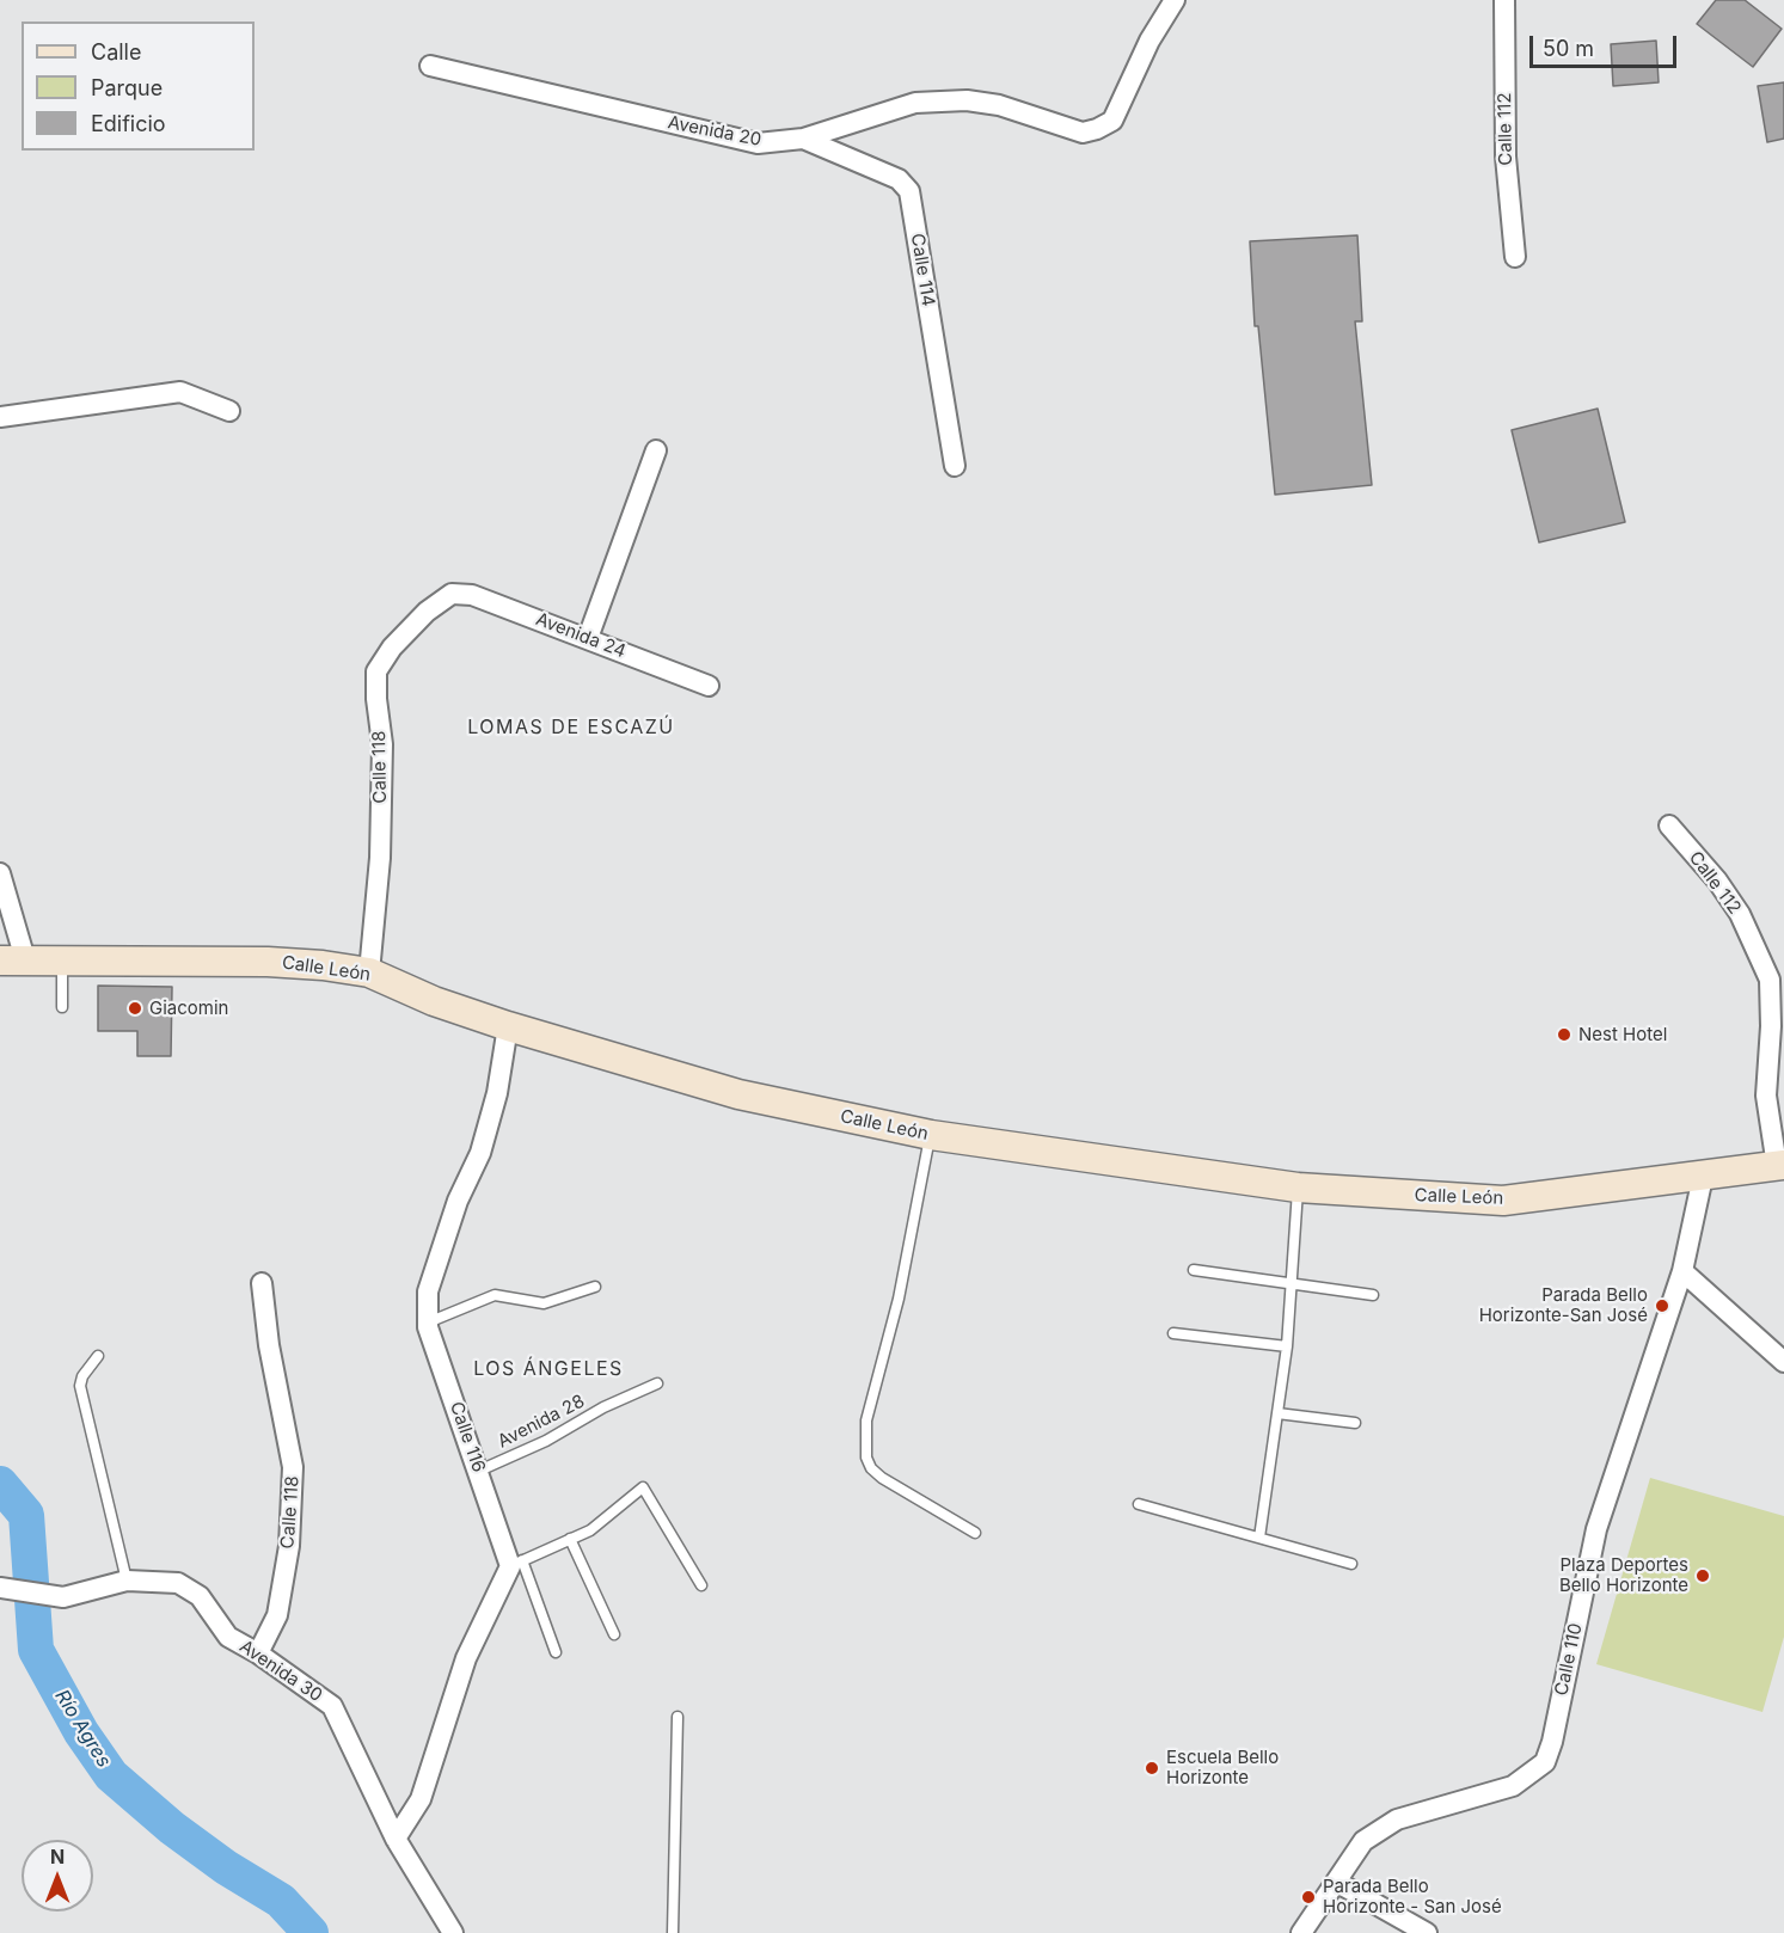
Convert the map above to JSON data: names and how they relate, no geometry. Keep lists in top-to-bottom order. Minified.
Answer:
{"streets":{"main road":["Calle León"],"street":["Calle 112","Avenida 20","Calle 114","Avenida 24","Calle 118","Calle 116","Calle 110","Avenida 30"],"lane":["Avenida 28"]},"crossings":[["Avenida 20","Calle 114"],["Avenida 24","Calle 118"],["Calle 118","Calle León"],["Calle 118","Avenida 30"],["Calle León","Calle 116"],["Calle León","Calle 110"],["Avenida 28","Calle 116"]],"districts":["LOMAS DE ESCAZÚ","LOS ÁNGELES"],"water":["Río Agres"],"places":["Giacomin","Nest Hotel","Parada Bello Horizonte-San José","Plaza Deportes Bello Horizonte","Escuela Bello Horizonte","Parada Bello Horizonte - San José"],"legend":["Calle","Parque","Edificio"],"scale_bar":"50 m","north":"top"}
